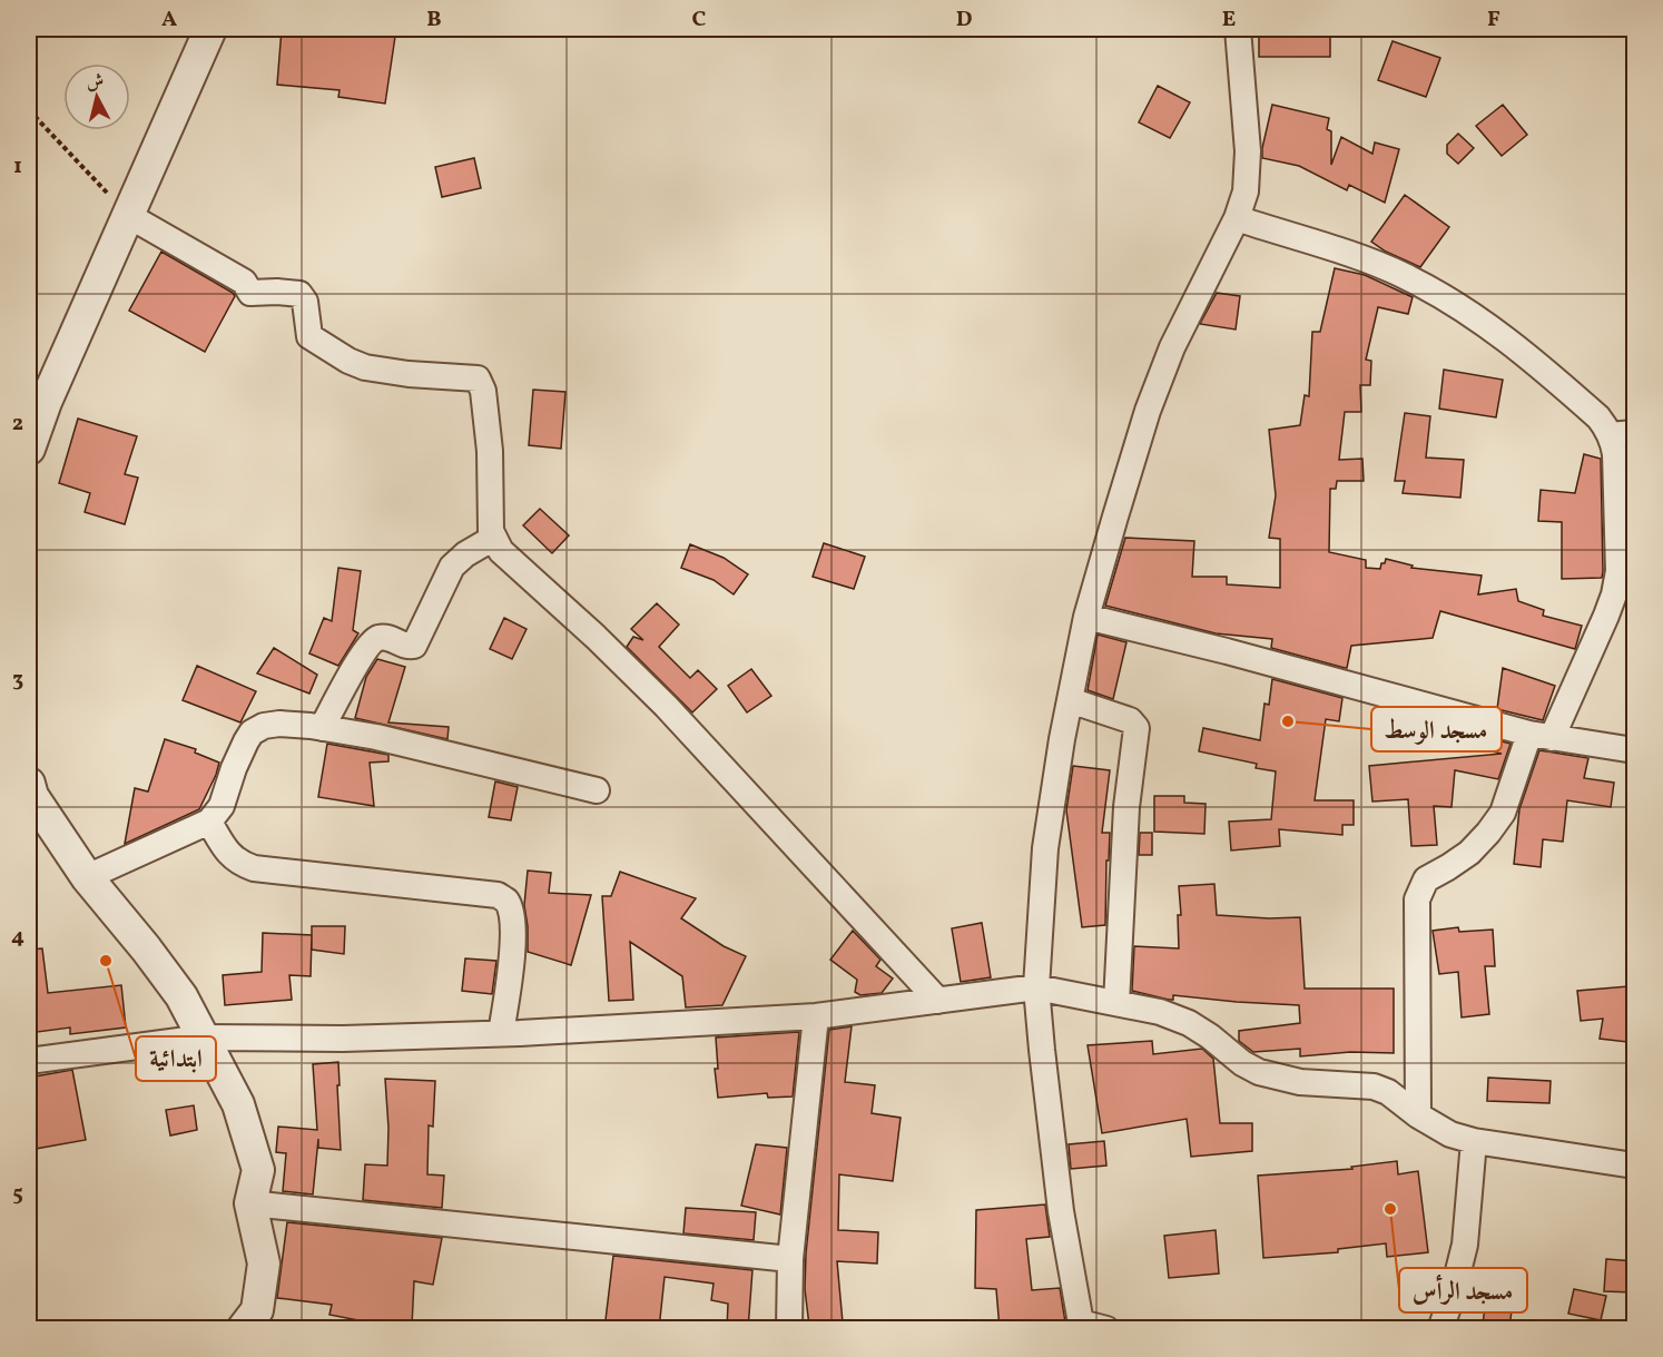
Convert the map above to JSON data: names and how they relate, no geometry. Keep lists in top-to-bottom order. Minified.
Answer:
{"places":["مسجد الوسط","ابتدائية","مسجد الرأس"],"north":"top","grid":{"columns":["A","B","C","D","E","F"],"rows":["1","2","3","4","5"]}}
